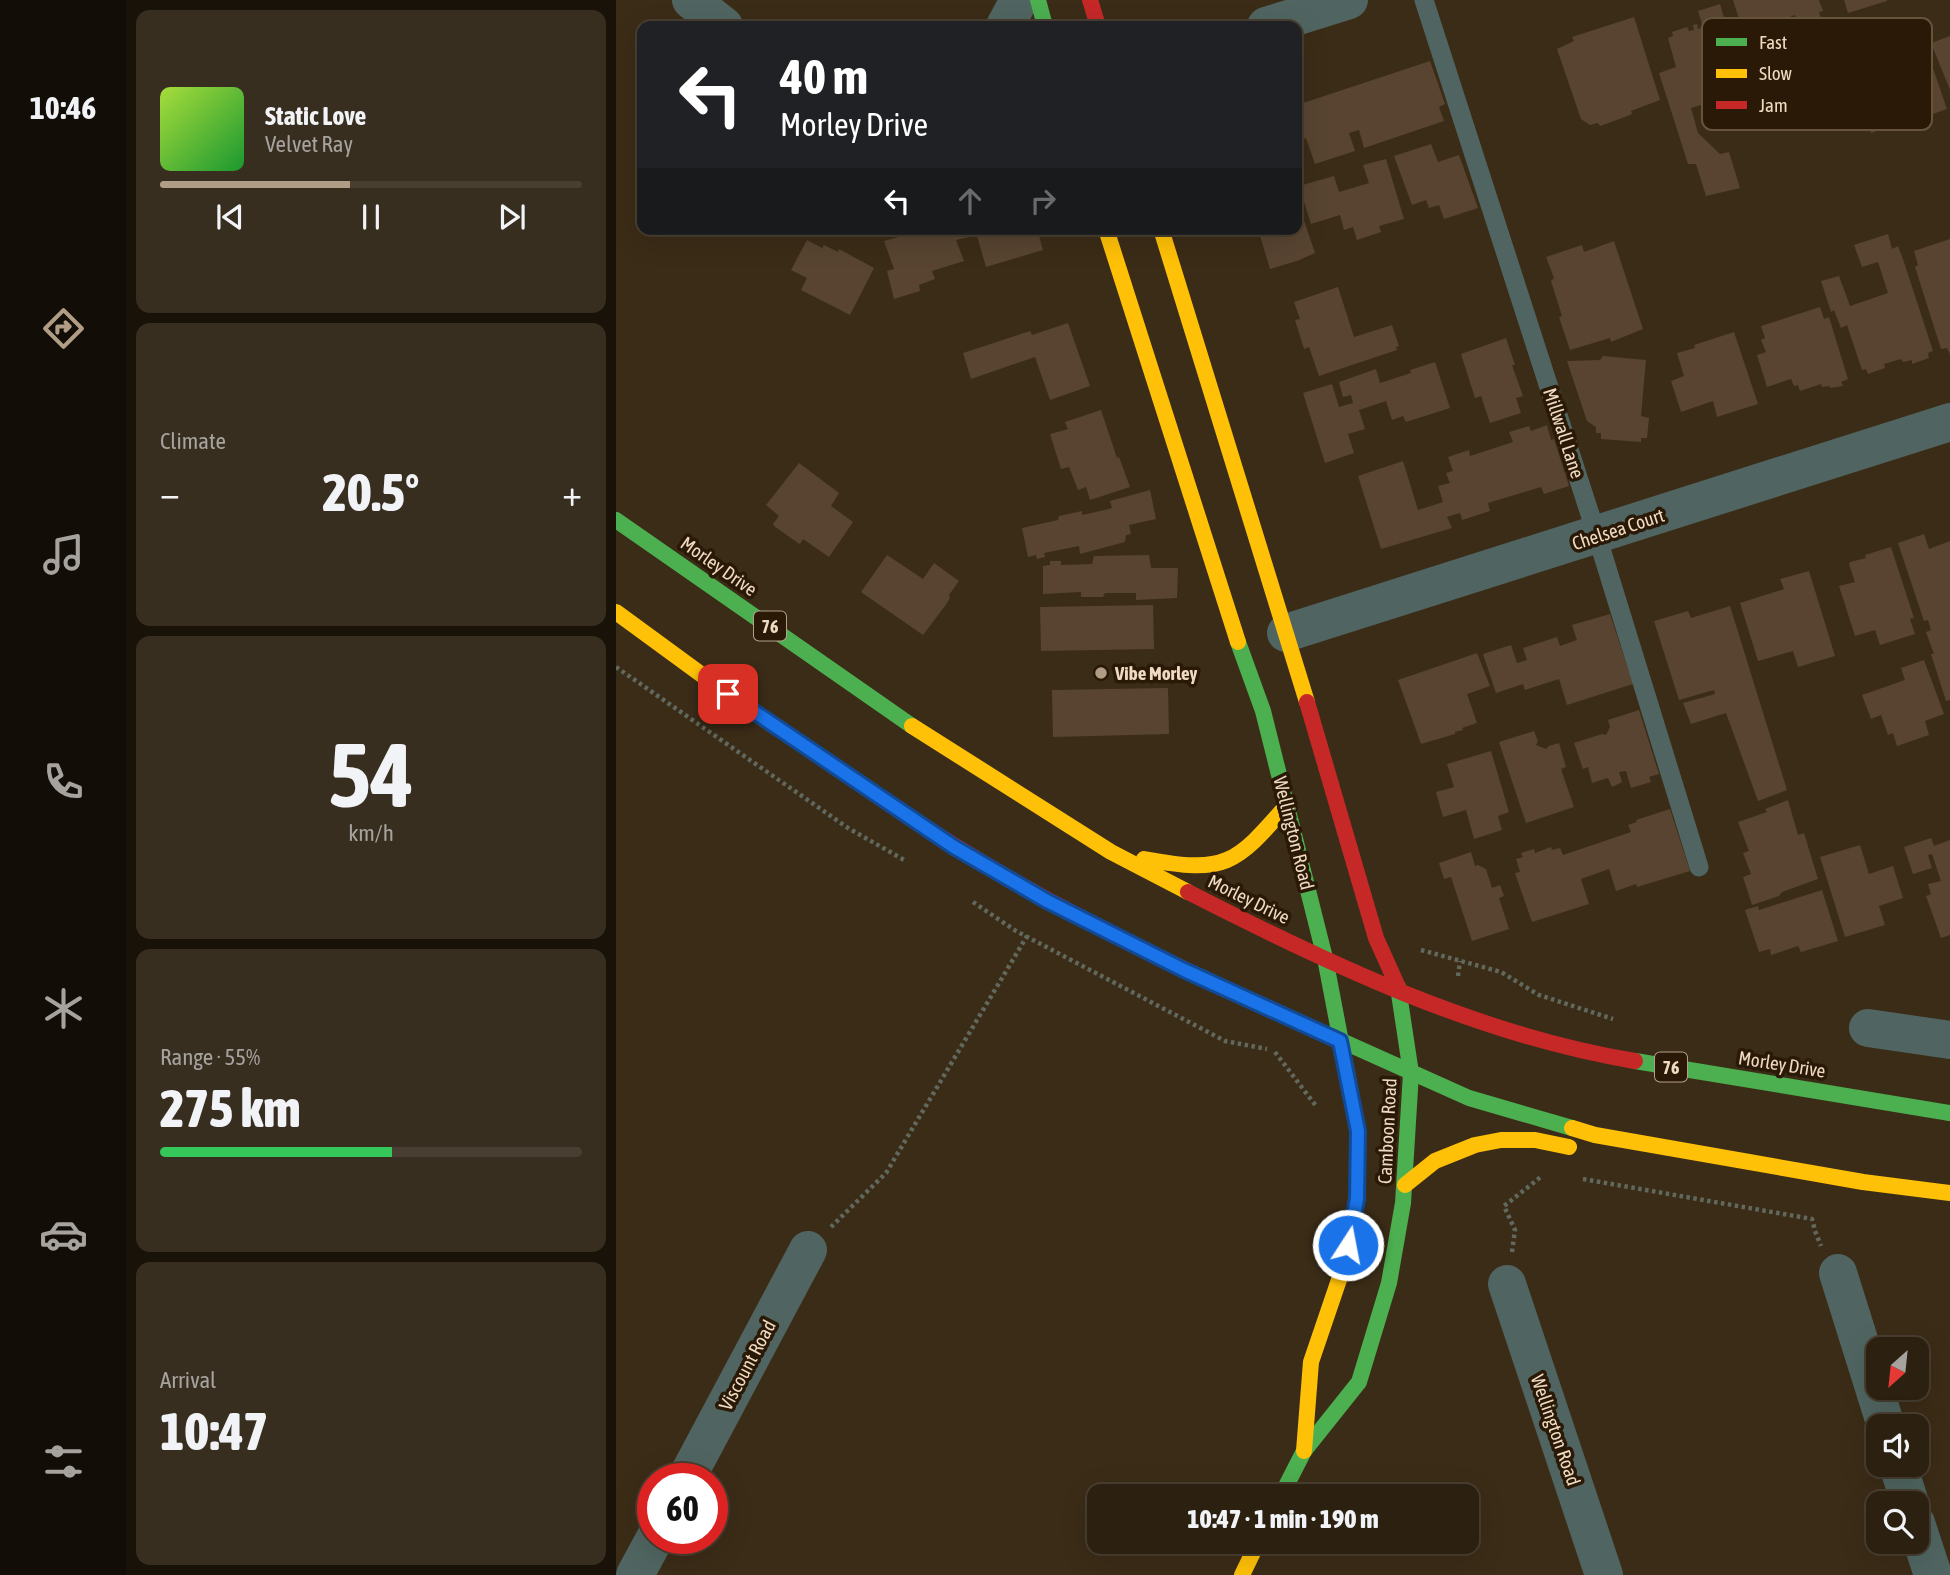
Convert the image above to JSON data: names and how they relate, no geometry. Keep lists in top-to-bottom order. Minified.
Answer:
{"streets":{"main road":["Morley Drive","76","Wellington Road","Camboon Road"],"street":["Chelsea Court","Viscount Road"],"lane":["Millwall Lane"]},"crossings":[["Millwall Lane","Chelsea Court"],["Morley Drive","Wellington Road"],["Morley Drive","Camboon Road"],["Wellington Road","Camboon Road"]],"places":["Vibe Morley"],"legend":["Fast","Slow","Jam"],"north":"bottom left","page":{"tabs":"10:46","turn":["40 m","Morley Drive"],"song":["Static Love","Velvet Ray"],"tile":["Climate",["54","km/h"],["Range · 55%","275 km"],["Arrival","10:47"]],"heat":["−","20.5°","+"],"limit":"60","trip":"10:47 · 1 min · 190 m"}}
